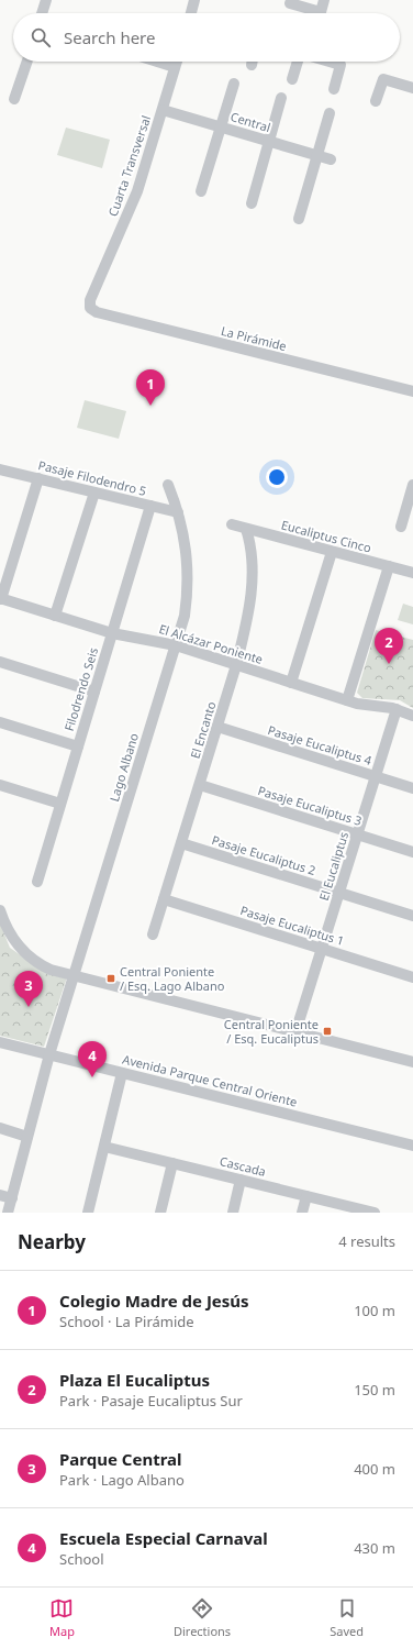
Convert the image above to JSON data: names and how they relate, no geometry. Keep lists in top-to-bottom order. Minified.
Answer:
{"streets":{"street":["Central","Cuarta Transversal","La Pirámide","Pasaje Filodendro 5","Eucaliptus Cinco","El Alcázar Poniente","Filodrendo Seis","El Encanto","Pasaje Eucaliptus 4","Lago Albano","Pasaje Eucaliptus 3","Pasaje Eucaliptus 2","El Eucaliptus","Pasaje Eucaliptus 1","Avenida Parque Central Oriente","Cascada"]},"crossings":[["Central","Cuarta Transversal"],["Cuarta Transversal","La Pirámide"],["Pasaje Filodendro 5","Filodrendo Seis"],["Pasaje Filodendro 5","Lago Albano"],["Eucaliptus Cinco","El Encanto"],["El Alcázar Poniente","Filodrendo Seis"],["El Alcázar Poniente","El Encanto"],["El Alcázar Poniente","Lago Albano"],["El Alcázar Poniente","El Eucaliptus"],["El Encanto","Pasaje Eucaliptus 4"],["El Encanto","Pasaje Eucaliptus 3"],["El Encanto","Pasaje Eucaliptus 2"],["El Encanto","Pasaje Eucaliptus 1"],["Pasaje Eucaliptus 4","El Eucaliptus"],["Lago Albano","Avenida Parque Central Oriente"],["Pasaje Eucaliptus 3","El Eucaliptus"],["Pasaje Eucaliptus 2","El Eucaliptus"],["El Eucaliptus","Pasaje Eucaliptus 1"]],"places":{"transit":["Central Poniente / Esq. Lago Albano","Central Poniente / Esq. Eucaliptus"]},"page":{"search":"Search here","pins":["1","2","3","4"],"heading":["Nearby","4 results"],"list":[{"mark":"1","name":"Colegio Madre de Jesús","note":"School · La Pirámide","value":"100 m"},{"mark":"2","name":"Plaza El Eucaliptus","note":"Park · Pasaje Eucaliptus Sur","value":"150 m"},{"mark":"3","name":"Parque Central","note":"Park · Lago Albano","value":"400 m"},{"mark":"4","name":"Escuela Especial Carnaval","note":"School","value":"430 m"}],"nav":["Map","Directions","Saved"]}}
